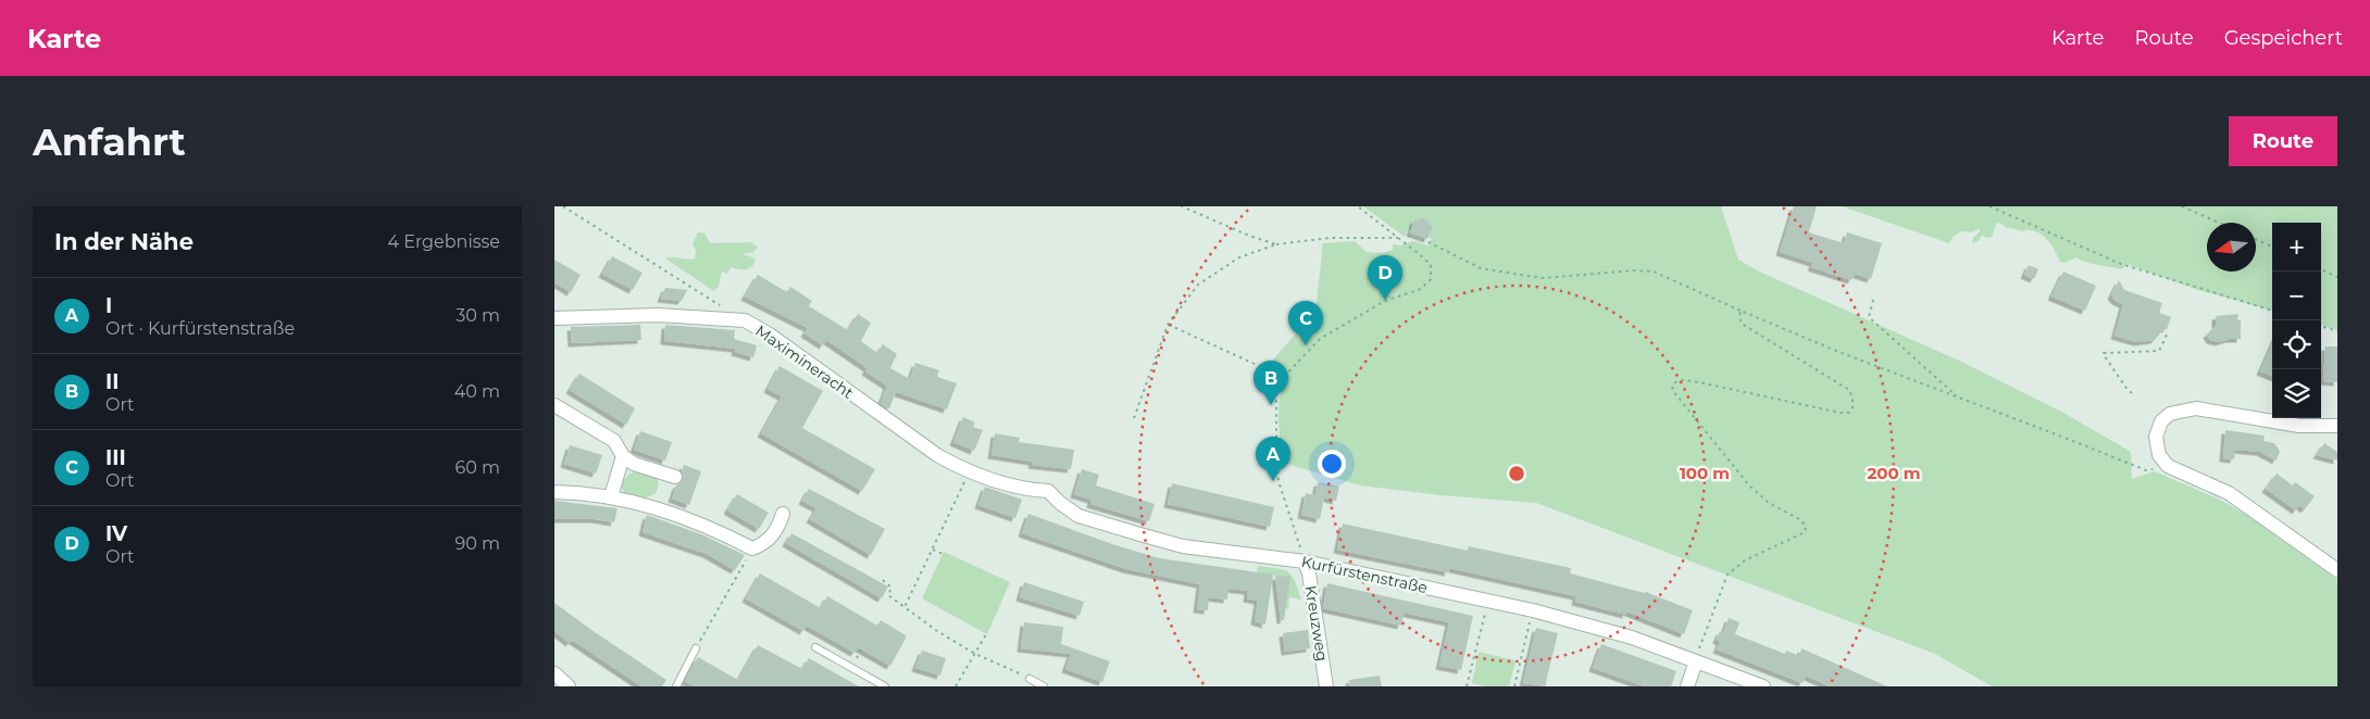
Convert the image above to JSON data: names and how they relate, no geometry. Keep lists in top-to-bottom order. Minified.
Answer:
{"streets":{"street":["Maximineracht","Kurfürstenstraße","Kreuzweg"]},"crossings":[["Maximineracht","Kurfürstenstraße"],["Kurfürstenstraße","Kreuzweg"]],"north":"left","page":{"header":"Karte","nav":["Karte","Route","Gespeichert"],"buttons":"Route","title":"Anfahrt","heading":["In der Nähe","4 Ergebnisse"],"map_buttons":["+","−"],"pins":["D","C","B","A"],"list":[{"mark":"A","name":"I","note":"Ort · Kurfürstenstraße","value":"30 m"},{"mark":"B","name":"II","note":"Ort","value":"40 m"},{"mark":"C","name":"III","note":"Ort","value":"60 m"},{"mark":"D","name":"IV","note":"Ort","value":"90 m"}]},"rings":["100 m","200 m"]}
